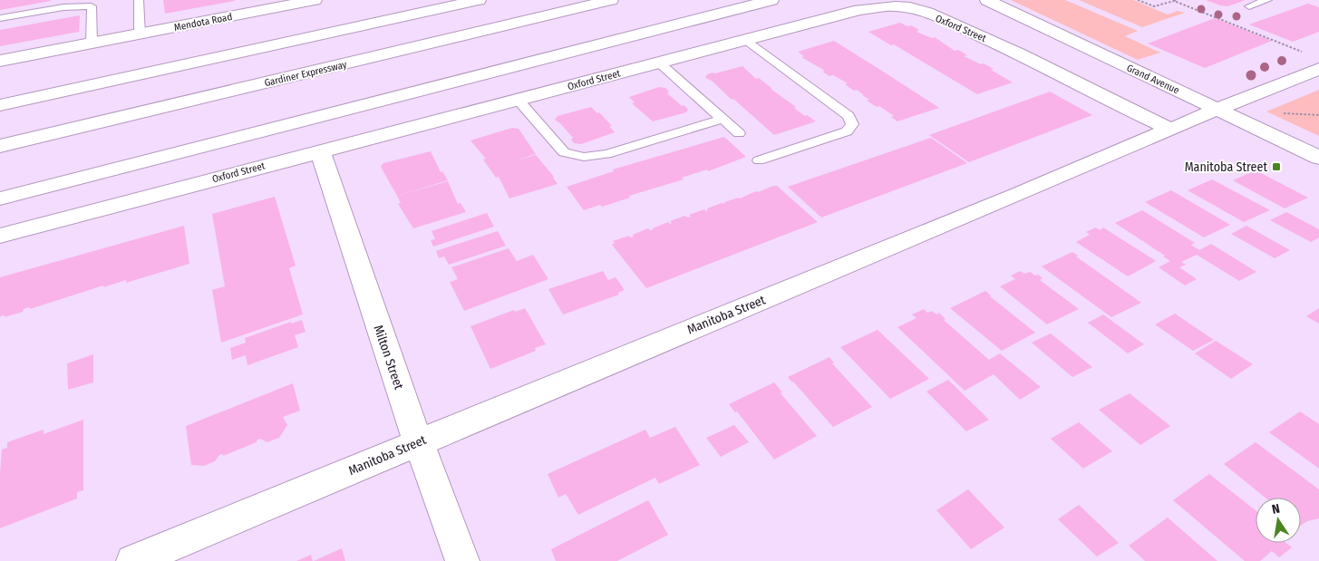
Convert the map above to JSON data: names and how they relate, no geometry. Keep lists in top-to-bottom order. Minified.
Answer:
{"streets":{"main road":["Mendota Road","Oxford Street","Gardiner Expressway","Grand Avenue","Manitoba Street","Milton Street"]},"crossings":[["Oxford Street","Manitoba Street"],["Oxford Street","Milton Street"],["Grand Avenue","Manitoba Street"],["Manitoba Street","Milton Street"]],"places":{"transit":["Manitoba Street"]},"north":"top"}
